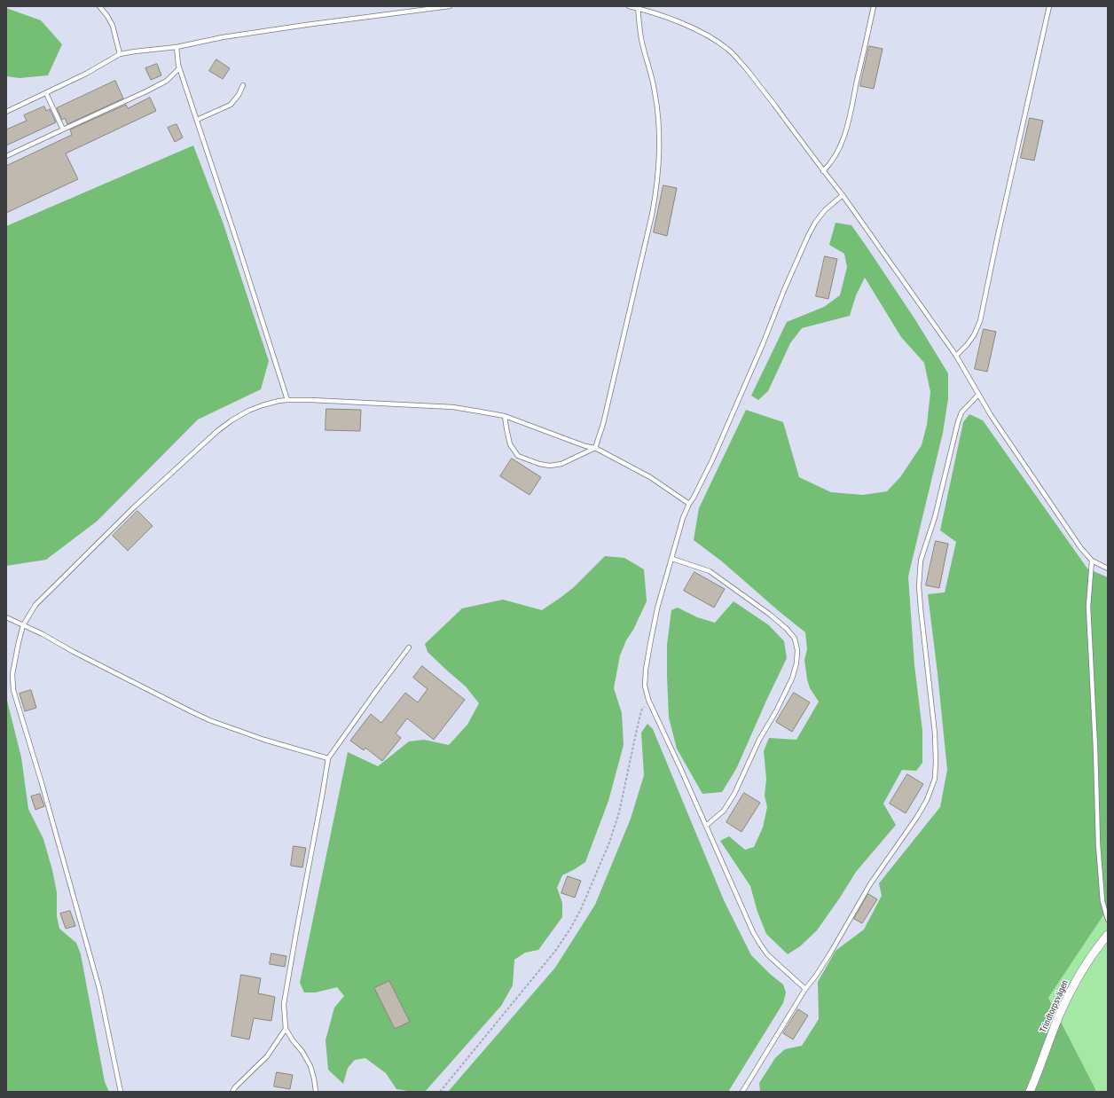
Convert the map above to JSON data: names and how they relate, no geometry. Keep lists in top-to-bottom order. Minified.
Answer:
{"streets":{"street":["Trindtorpsvägen"]}}
